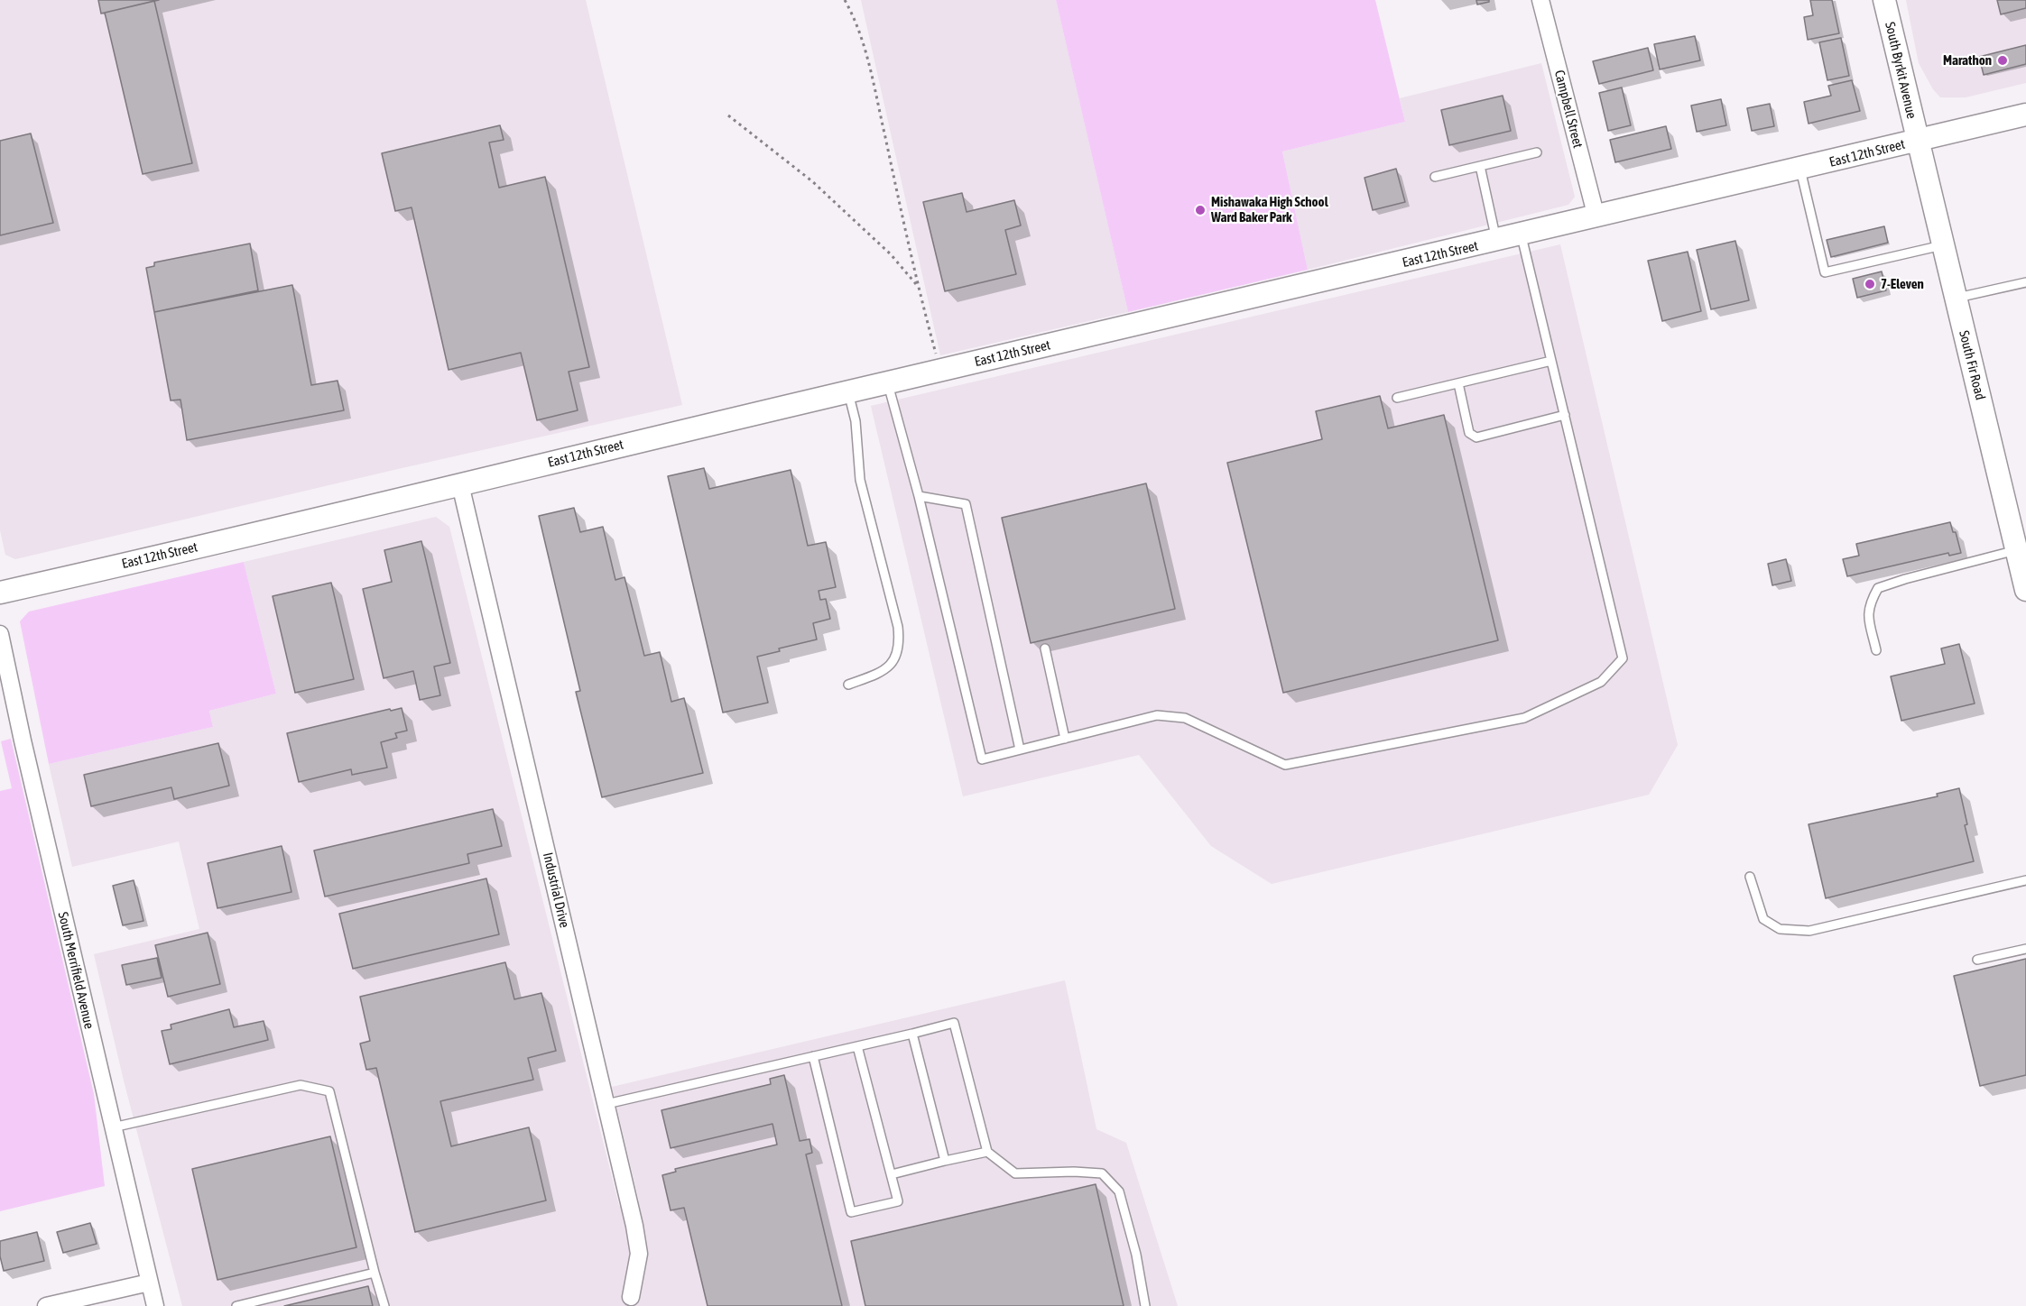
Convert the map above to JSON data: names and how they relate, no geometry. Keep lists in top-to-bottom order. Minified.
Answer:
{"streets":{"street":["South Byrkit Avenue","Campbell Street","East 12th Street","South Fir Road","Industrial Drive","South Merrifield Avenue"]},"crossings":[["South Byrkit Avenue","East 12th Street"],["South Byrkit Avenue","South Fir Road"],["Campbell Street","East 12th Street"],["East 12th Street","South Fir Road"],["East 12th Street","Industrial Drive"]],"places":["Marathon","Mishawaka High School Ward Baker Park","7-Eleven"]}
